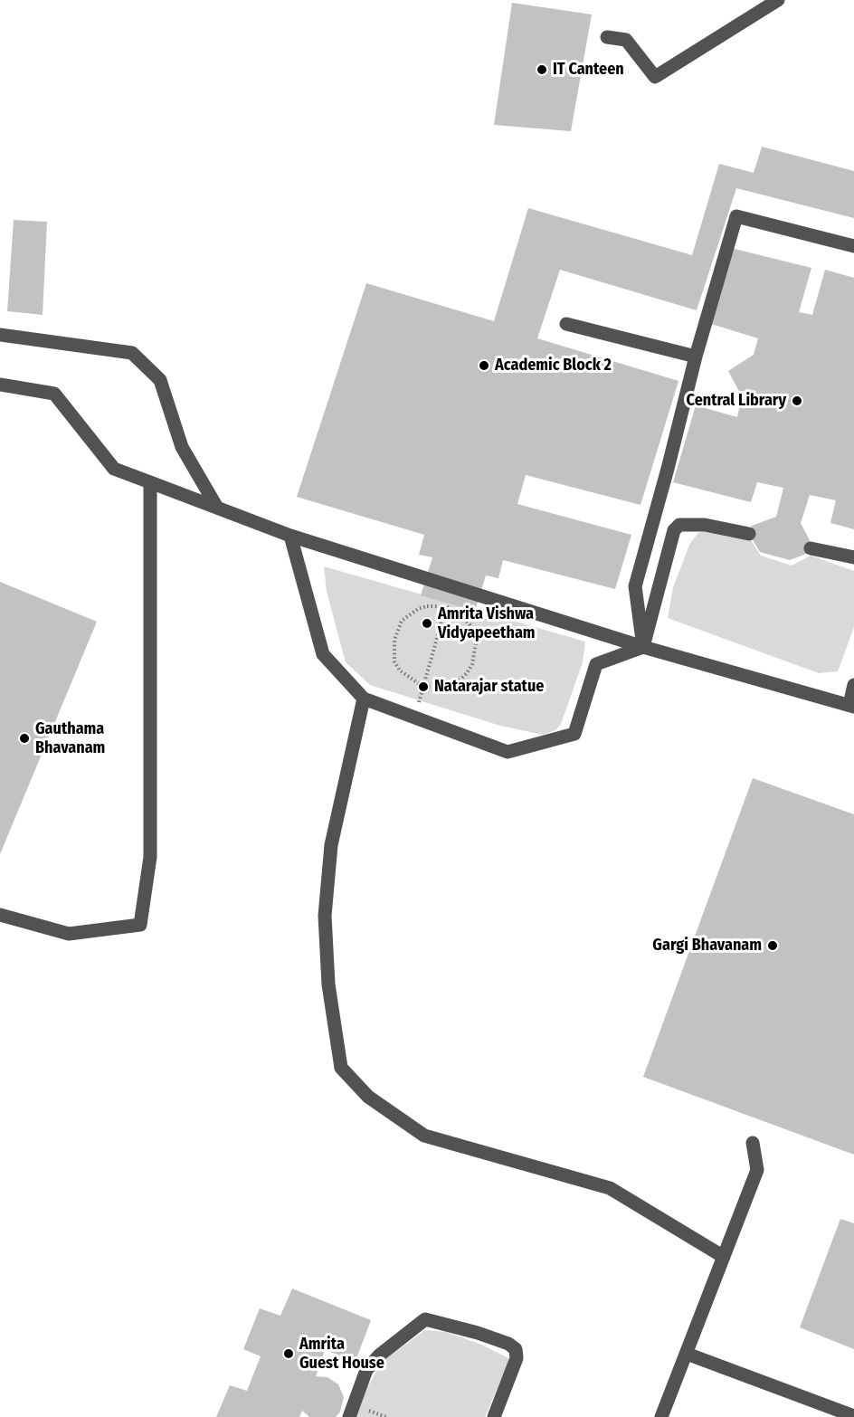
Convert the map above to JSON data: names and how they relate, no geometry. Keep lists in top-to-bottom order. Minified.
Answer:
{"places":["IT Canteen","Academic Block 2","Central Library","Amrita Vishwa Vidyapeetham","Natarajar statue","Gauthama Bhavanam","Gargi Bhavanam","Amrita Guest House"]}
